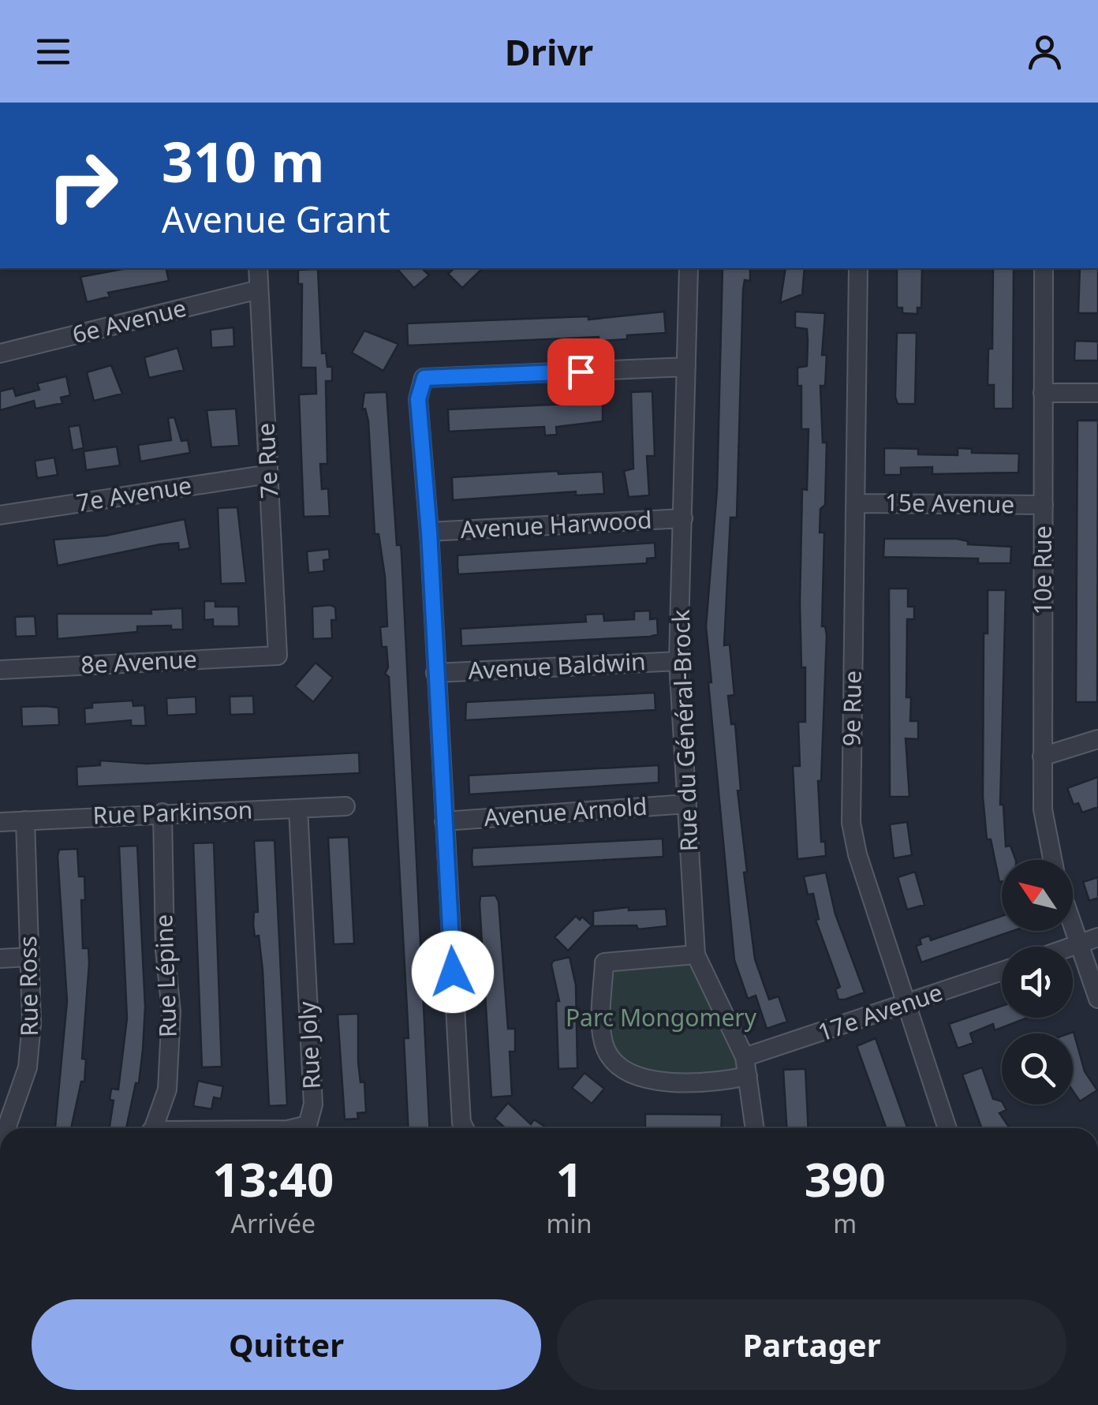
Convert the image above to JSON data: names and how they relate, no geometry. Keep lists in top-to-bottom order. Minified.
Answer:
{"streets":{"street":["6e Avenue","7e Rue","7e Avenue","15e Avenue","Avenue Harwood","10e Rue","8e Avenue","Avenue Baldwin","9e Rue","Rue du Général-Brock","Avenue Arnold","Rue Parkinson","Rue Lépine","Rue Ross","17e Avenue","Rue Joly"]},"crossings":[["6e Avenue","7e Rue"],["7e Rue","7e Avenue"],["7e Rue","8e Avenue"],["15e Avenue","10e Rue"],["15e Avenue","9e Rue"],["Avenue Harwood","Rue du Général-Brock"],["Avenue Baldwin","Rue du Général-Brock"],["9e Rue","17e Avenue"],["Rue du Général-Brock","Avenue Arnold"],["Rue du Général-Brock","17e Avenue"],["Rue Parkinson","Rue Lépine"],["Rue Parkinson","Rue Ross"],["Rue Parkinson","Rue Joly"]],"parks":["Parc Mongomery"],"north":"top left","page":{"header":"Drivr","turn":["310 m","Avenue Grant"],"eta":["13:40","Arrivée","1","min","390","m"],"buttons":["Quitter","Partager"]}}
